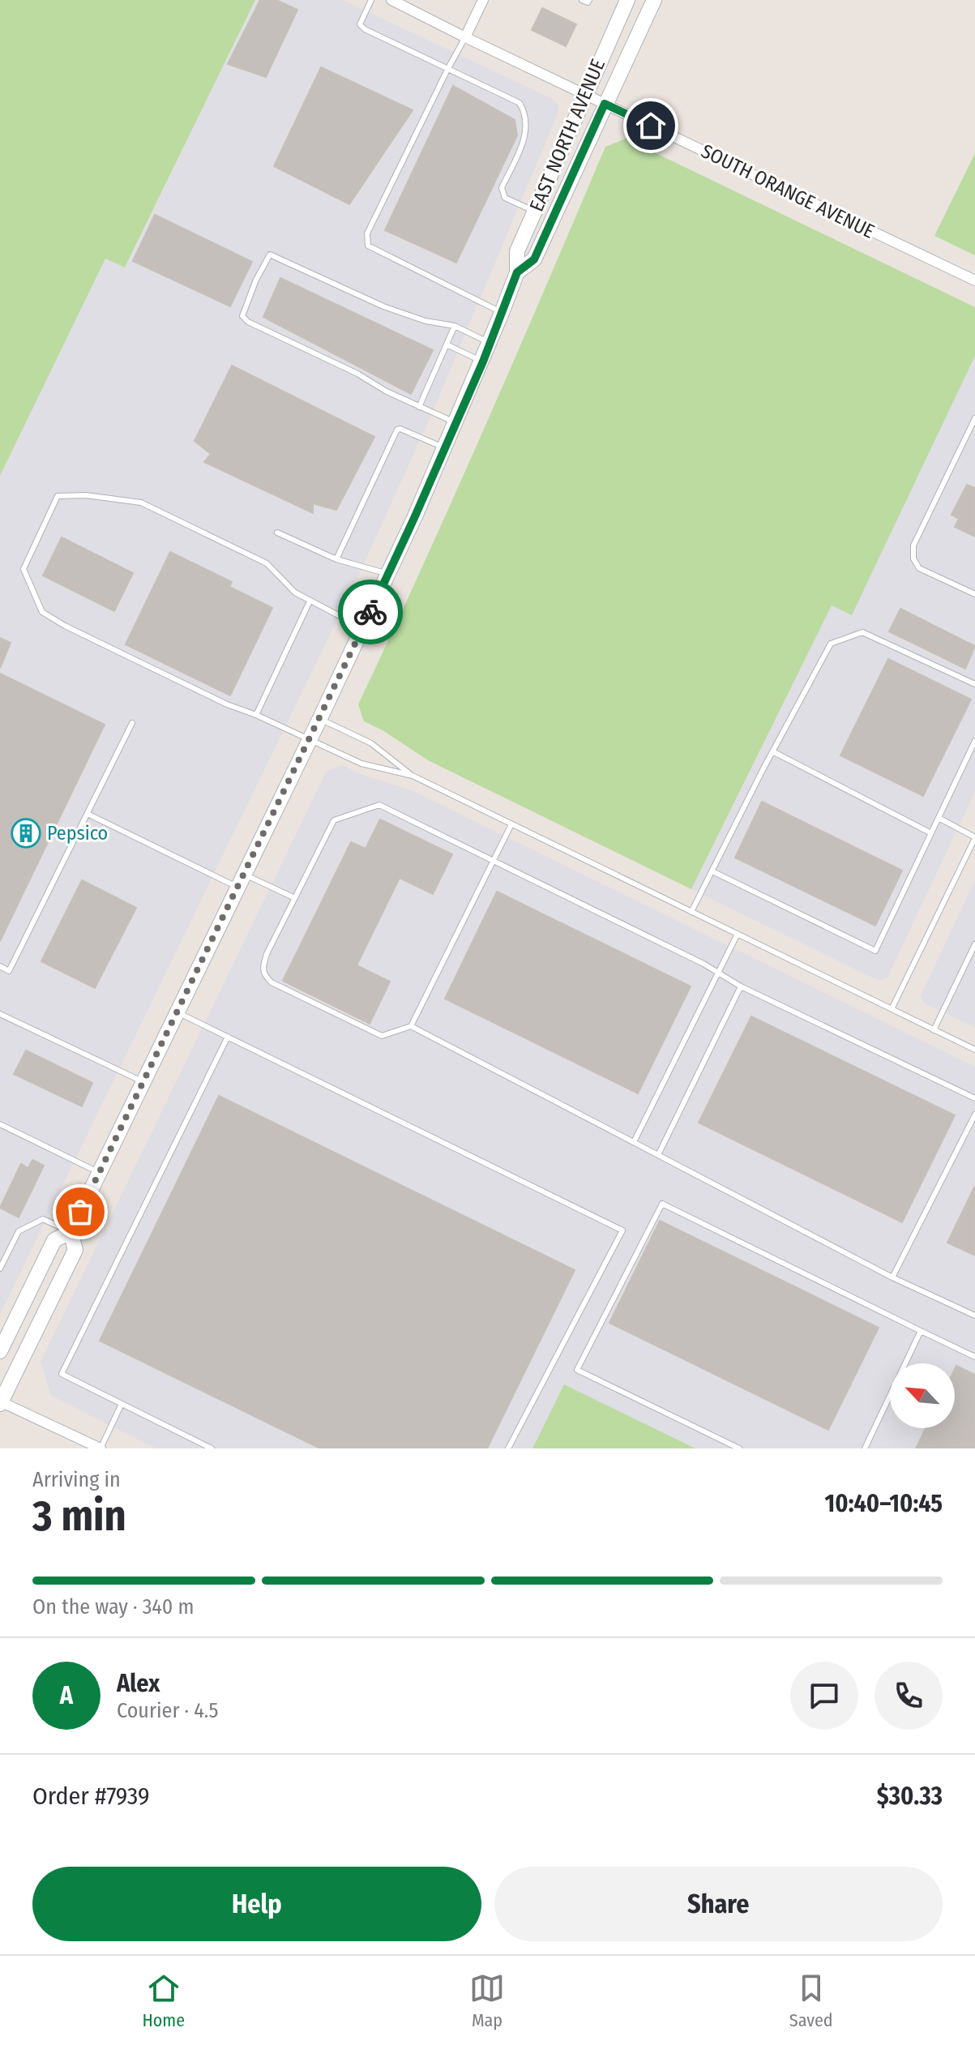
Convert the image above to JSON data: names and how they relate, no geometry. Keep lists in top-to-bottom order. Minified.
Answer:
{"streets":{"street":["EAST NORTH AVENUE","SOUTH ORANGE AVENUE"]},"crossings":[["EAST NORTH AVENUE","SOUTH ORANGE AVENUE"]],"places":{"building":["Pepsico"]},"north":"top left","page":{"heading":["3 min","Arriving in","10:40–10:45"],"panel":["Alex","Courier · 4.5","Order #7939","$30.33"],"bar":"On the way · 340 m","round":"A","buttons":["Help","Share"],"tabs":["Home","Map","Saved"]}}
